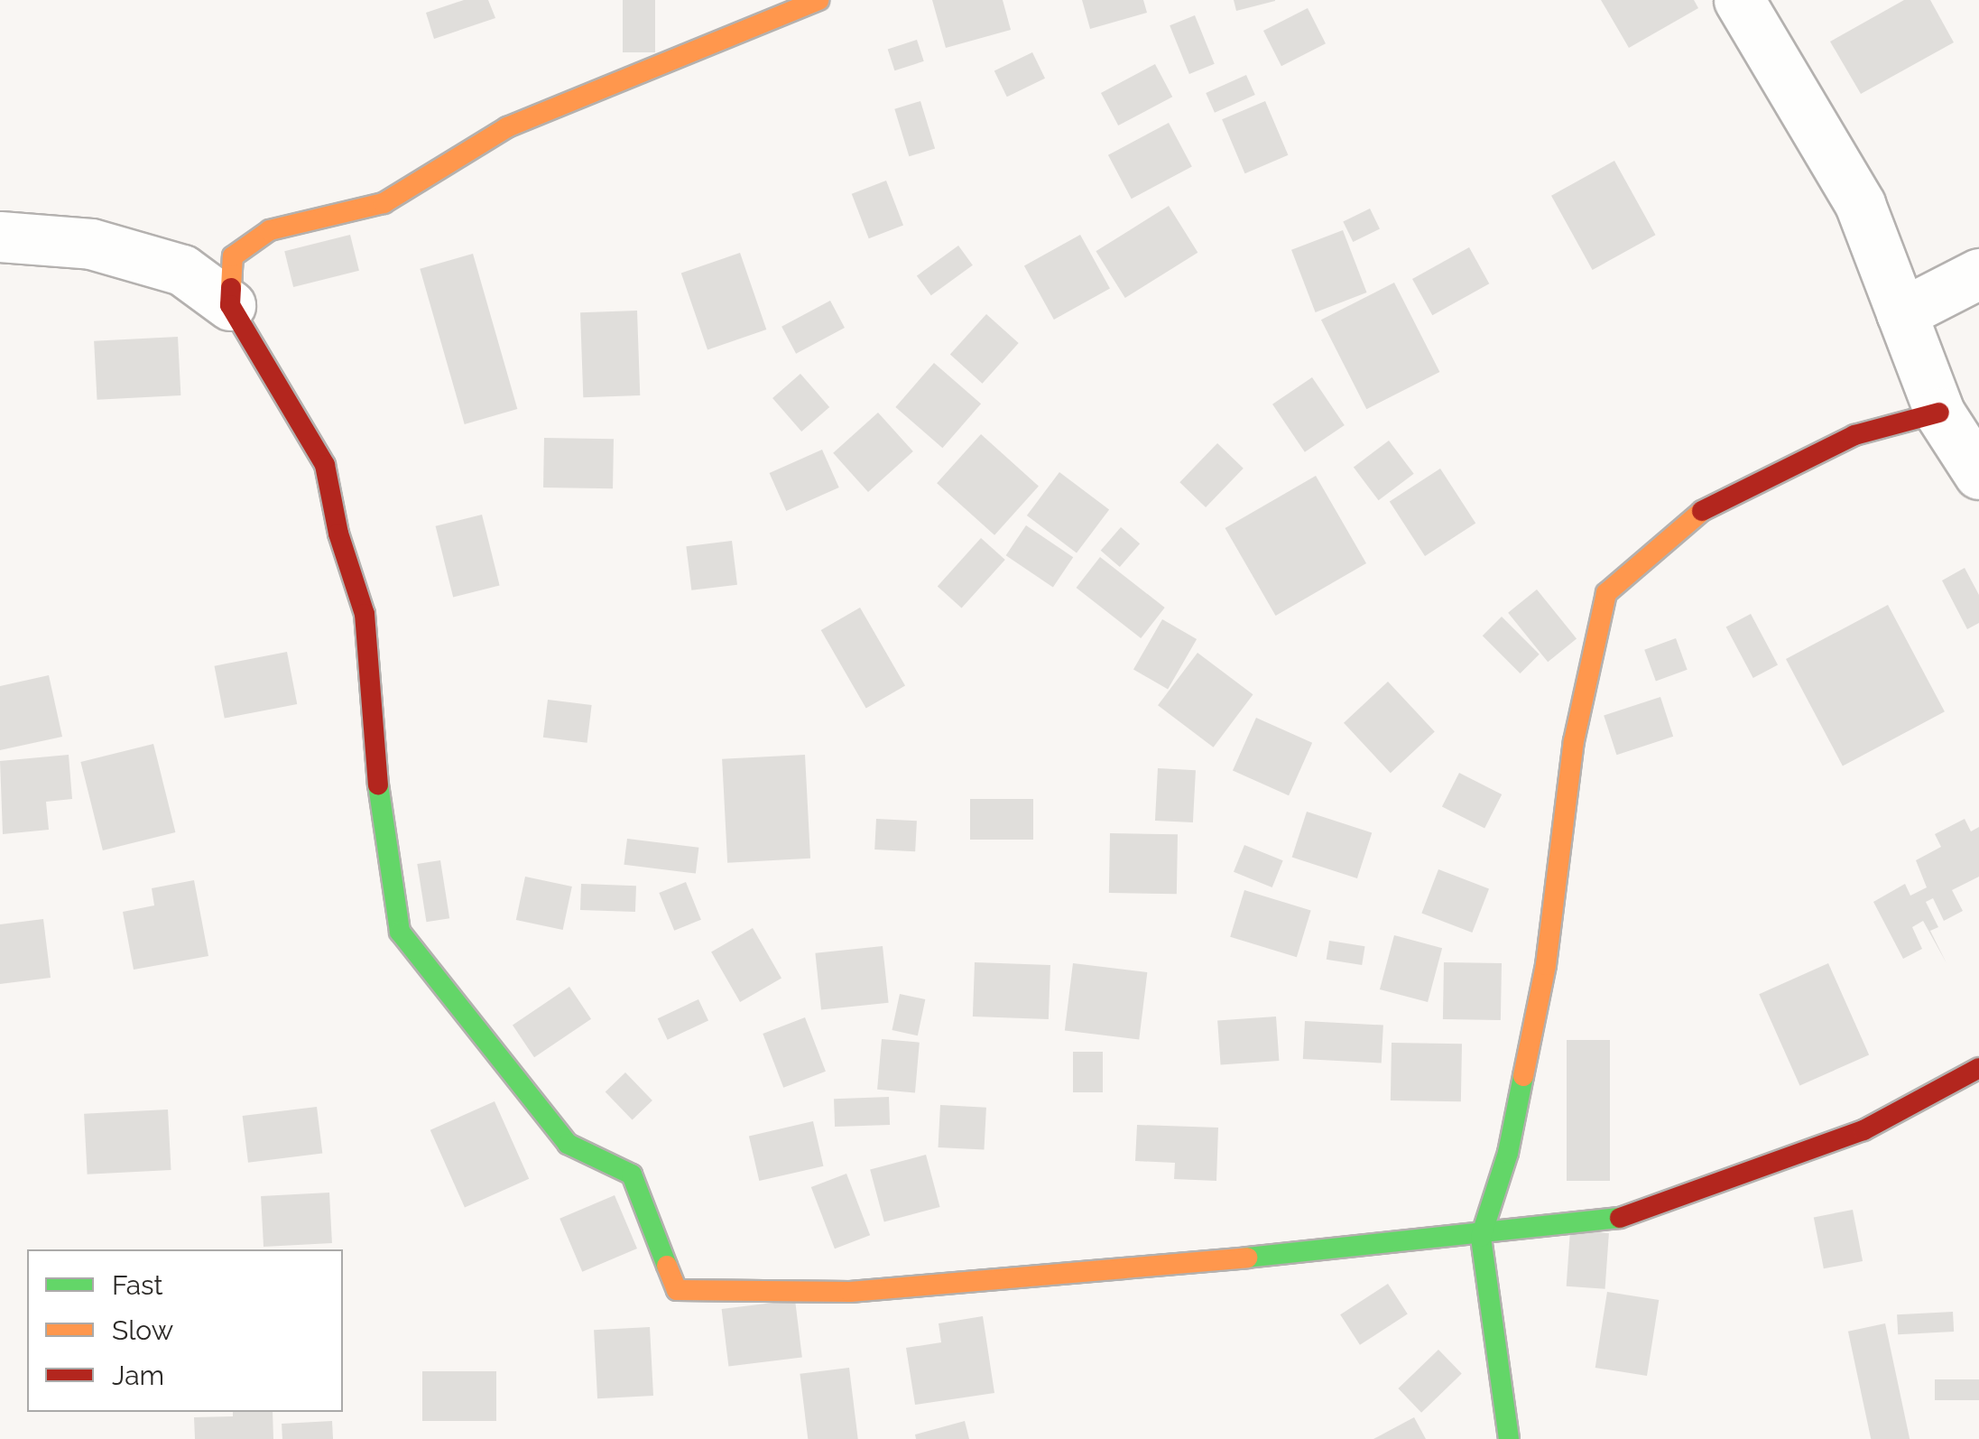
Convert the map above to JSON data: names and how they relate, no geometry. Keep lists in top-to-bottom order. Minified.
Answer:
{"legend":["Fast","Slow","Jam"]}
